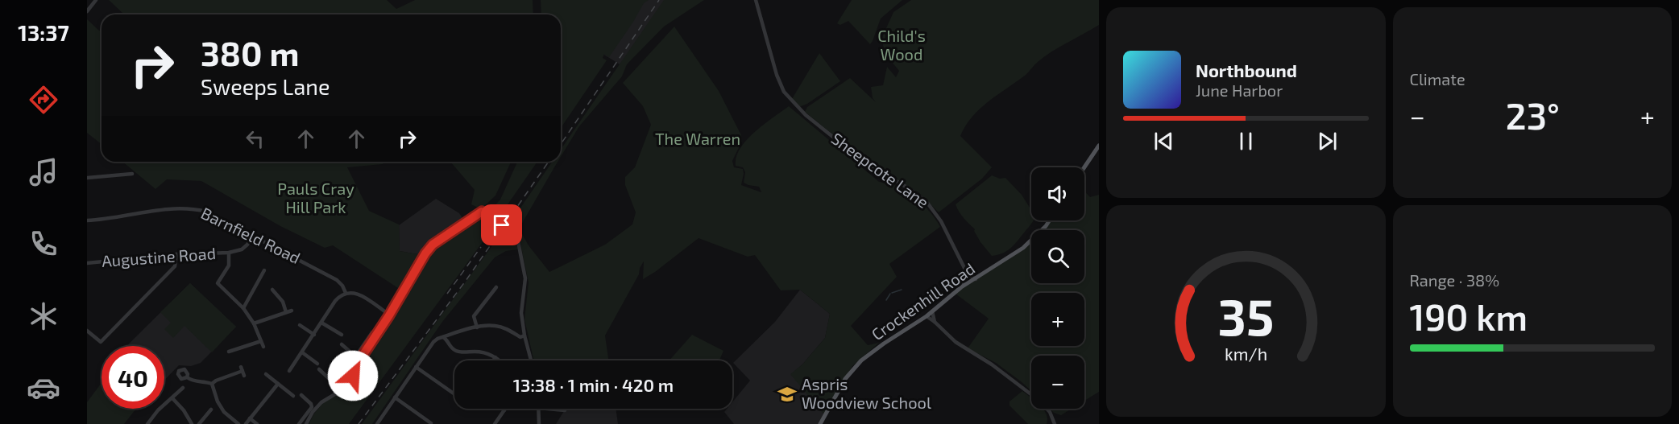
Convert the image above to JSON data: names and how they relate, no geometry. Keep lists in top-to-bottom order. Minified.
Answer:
{"streets":{"main road":["Crockenhill Road"],"street":["Sheepcote Lane","Barnfield Road","Augustine Road"]},"crossings":[["Sheepcote Lane","Crockenhill Road"],["Barnfield Road","Augustine Road"]],"parks":["Child's Wood","The Warren","Pauls Cray Hill Park"],"places":{"school or university":["Aspris Woodview School"]},"page":{"tabs":"13:37","tile":["Climate",["Range · 38%","190 km"]],"turn":["380 m","Sweeps Lane"],"song":["Northbound","June Harbor"],"heat":["−","23°","+"],"map_buttons":["+","−"],"limit":"40","trip":"13:38 · 1 min · 420 m","gauge":["35","km/h"]}}
